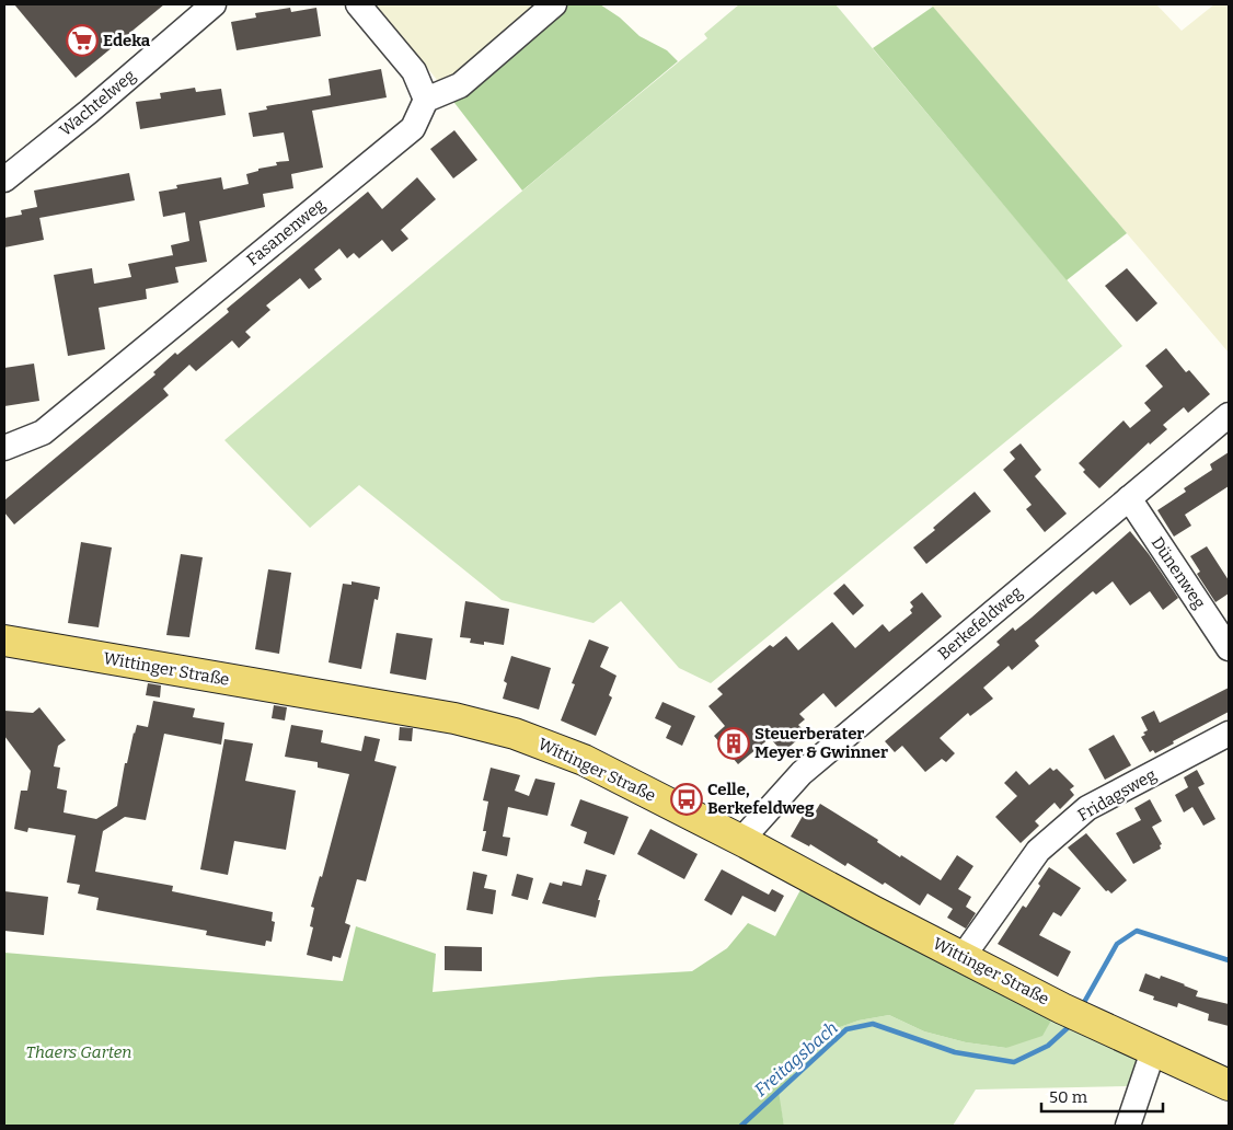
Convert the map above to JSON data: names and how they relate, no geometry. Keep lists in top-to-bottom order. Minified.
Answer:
{"streets":{"main road":["Wittinger Straße"],"street":["Wachtelweg","Fasanenweg","Dünenweg","Berkefeldweg","Fridagsweg"]},"crossings":[["Dünenweg","Berkefeldweg"],["Berkefeldweg","Wittinger Straße"],["Wittinger Straße","Fridagsweg"]],"water":["Freitagsbach"],"parks":["Thaers Garten"],"places":{"supermarket":["Edeka"],"building":["Steuerberater Meyer & Gwinner"],"bus stop":["Celle, Berkefeldweg"]},"scale_bar":"50 m"}
